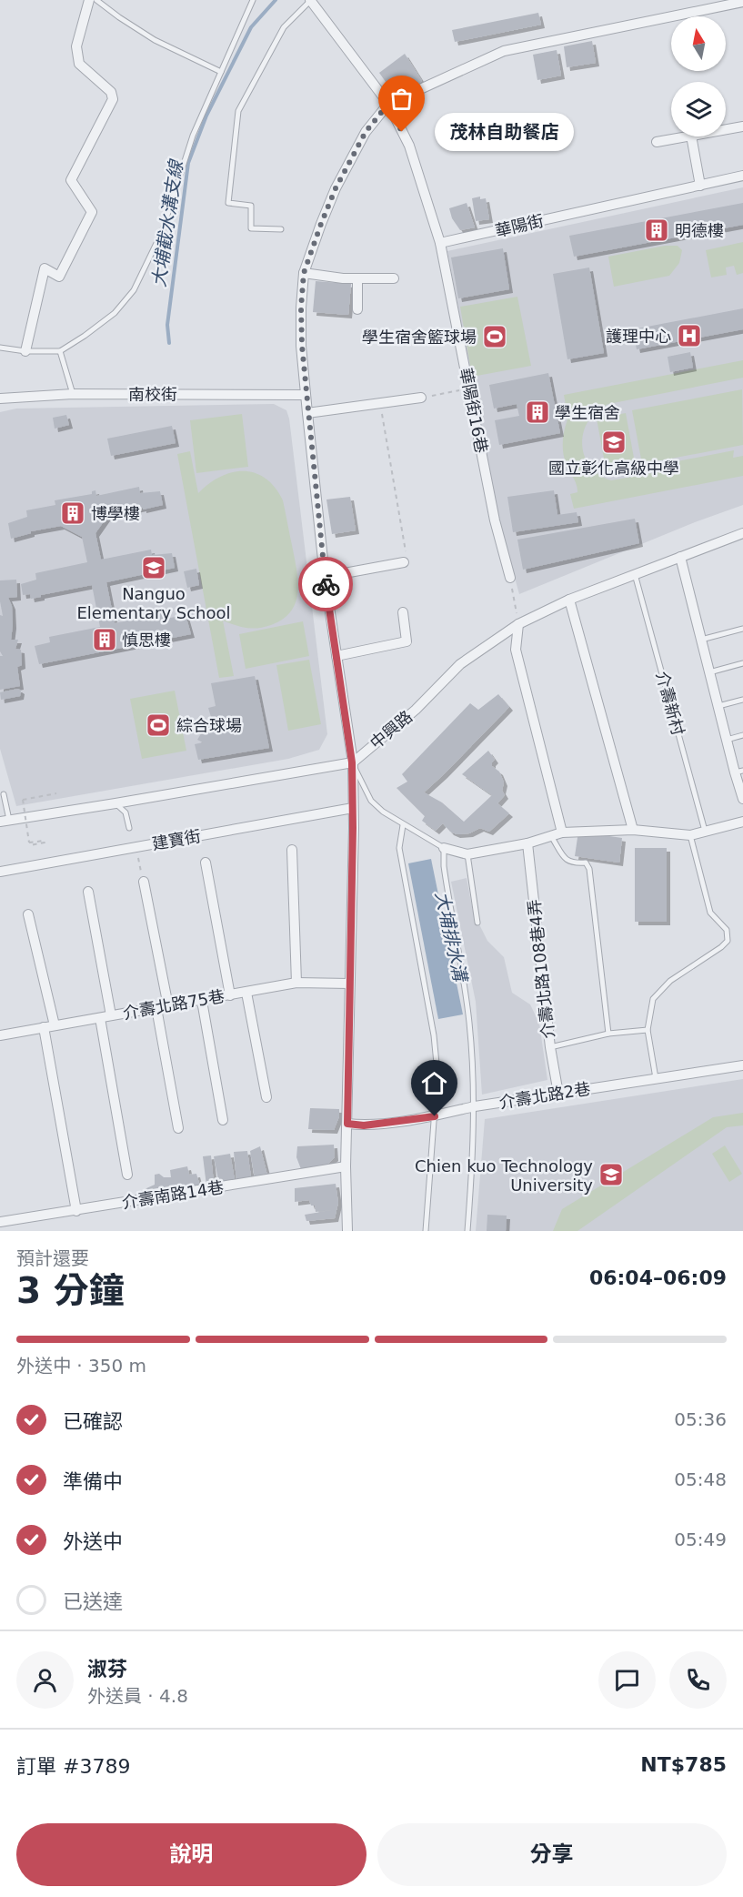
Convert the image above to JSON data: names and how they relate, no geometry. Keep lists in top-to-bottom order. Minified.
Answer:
{"streets":{"street":["華陽街","南校街","華陽街16巷","中興路","建寶街","介壽北路108巷4弄","介壽北路75巷","介壽北路2巷","介壽南路14巷"],"lane":["介壽新村"]},"crossings":[["華陽街","華陽街16巷"],["介壽新村","中興路"],["介壽北路108巷4弄","介壽北路2巷"]],"water":["大埔截水溝支線","大埔排水溝"],"places":{"other":["茂林自助餐店"],"building":["明德樓","學生宿舍","博學樓","慎思樓"],"hospital":["護理中心"],"sports":["學生宿舍籃球場","綜合球場"],"school or university":["國立彰化高級中學","Nanguo Elementary School","Chien kuo Technology University"]},"north":"top","page":{"bubble":"茂林自助餐店","heading":["3 分鐘","預計還要","06:04–06:09"],"panel":["淑芬","外送員 · 4.8","訂單 #3789","NT$785"],"bar":"外送中 · 350 m","list":[["已確認","05:36"],["準備中","05:48"],["外送中","05:49"],"已送達"],"buttons":["說明","分享"]}}
